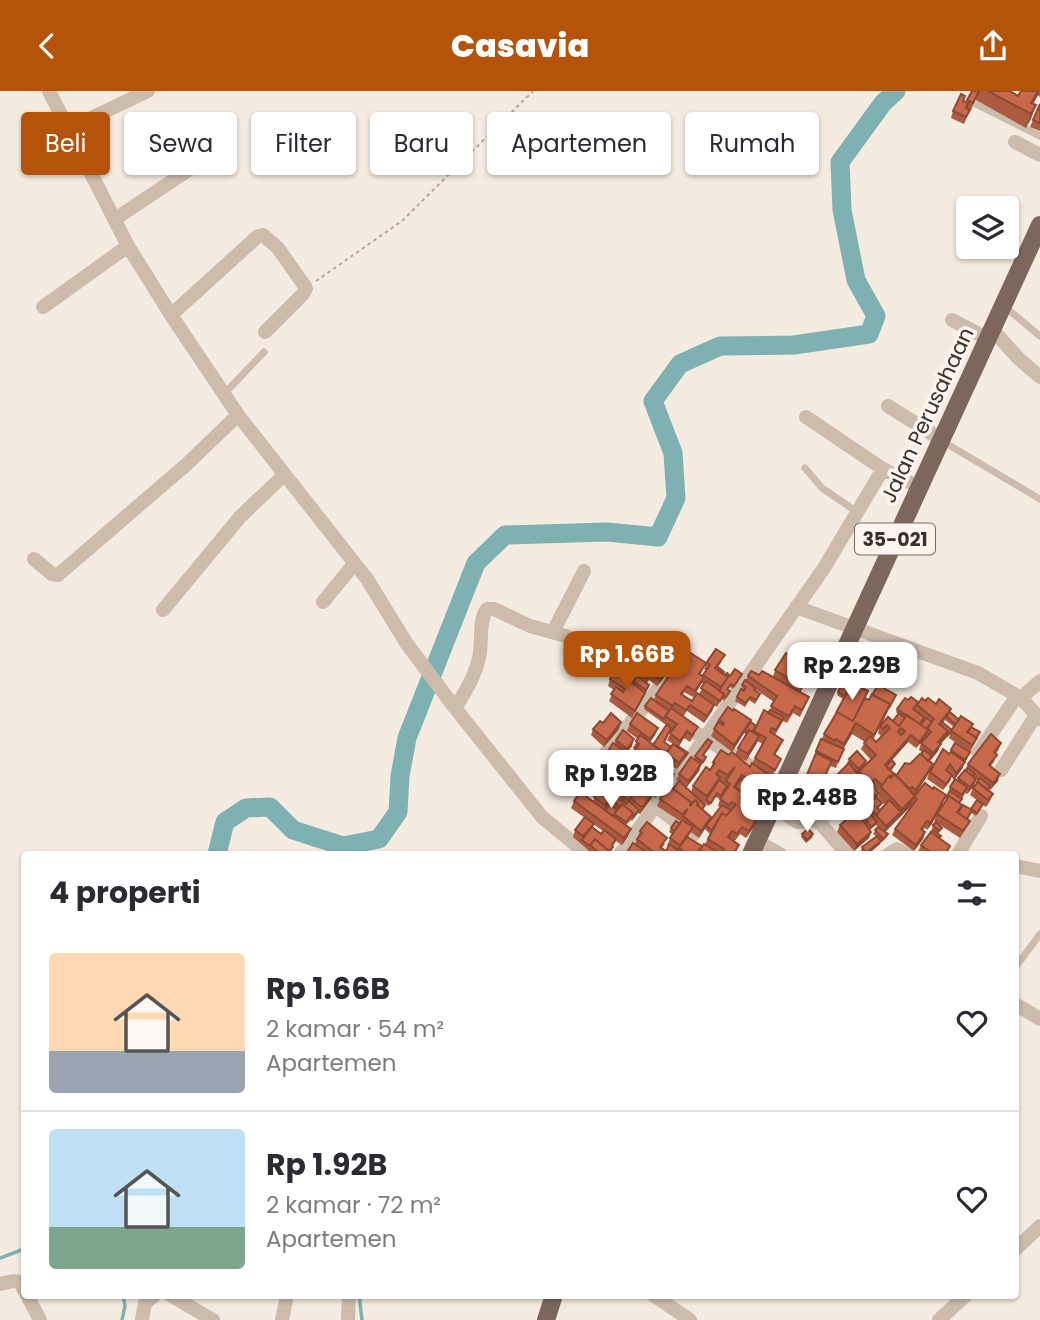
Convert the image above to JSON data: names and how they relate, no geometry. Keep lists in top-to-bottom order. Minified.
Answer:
{"streets":{"main road":["Jalan Perusahaan","35-021"]},"page":{"header":"Casavia","chip":["Beli","Sewa","Filter","Baru","Apartemen","Rumah"],"price":["Rp 1.66B","Rp 2.29B","Rp 1.92B","Rp 2.48B"],"heading":"4 properti","list":[{"name":"Rp 1.66B","note":"2 kamar · 54 m² · Apartemen"},{"name":"Rp 1.92B","note":"2 kamar · 72 m² · Apartemen"}]}}
